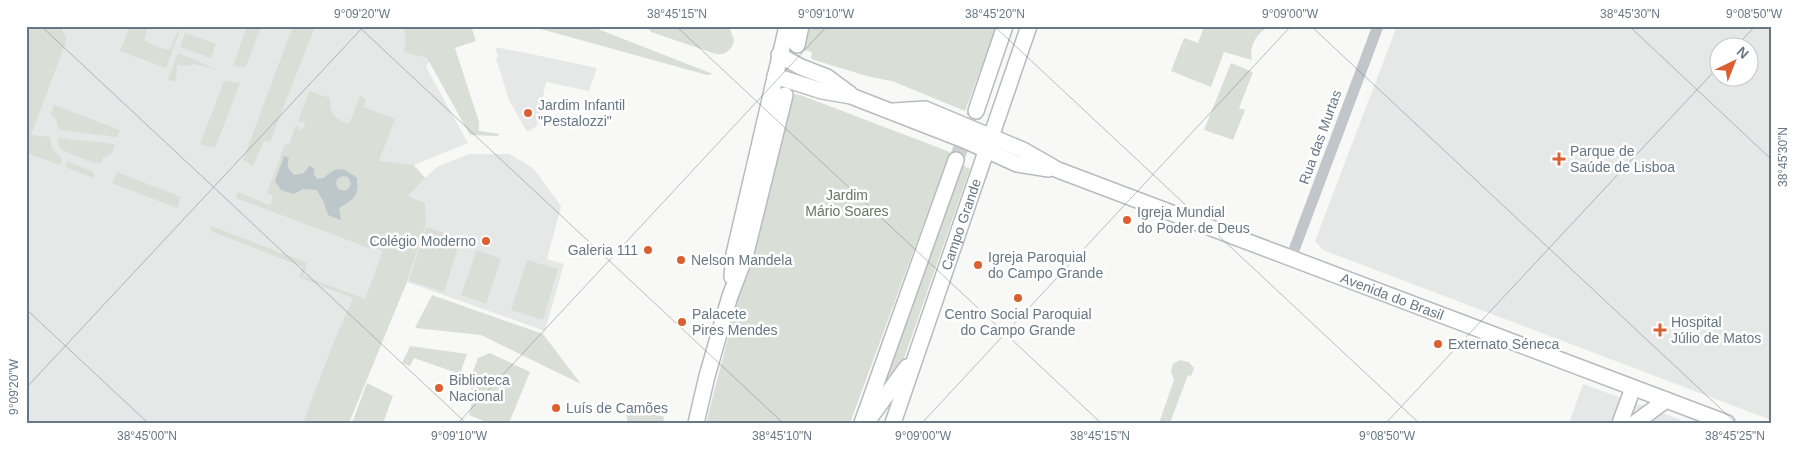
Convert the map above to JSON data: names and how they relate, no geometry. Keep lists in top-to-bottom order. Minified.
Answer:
{"streets":{"main road":["Campo Grande","Avenida do Brasil"],"street":["Rua das Murtas"]},"crossings":[["Rua das Murtas","Avenida do Brasil"],["Campo Grande","Avenida do Brasil"]],"parks":["Jardim Mário Soares"],"places":{"other":["Jardim Infantil \"Pestalozzi\"","Igreja Mundial do Poder de Deus","Colégio Moderno","Galeria 111","Nelson Mandela","Igreja Paroquial do Campo Grande","Centro Social Paroquial do Campo Grande","Palacete Pires Mendes","Externato Séneca","Biblioteca Nacional","Luís de Camões"],"health":["Parque de Saúde de Lisboa","Hospital Júlio de Matos"]},"north":"top right","coordinates":["9°09'20\"W","38°45'15\"N","9°09'10\"W","38°45'20\"N","9°09'00\"W","38°45'30\"N","9°08'50\"W","38°45'00\"N","38°45'10\"N","38°45'25\"N"]}
